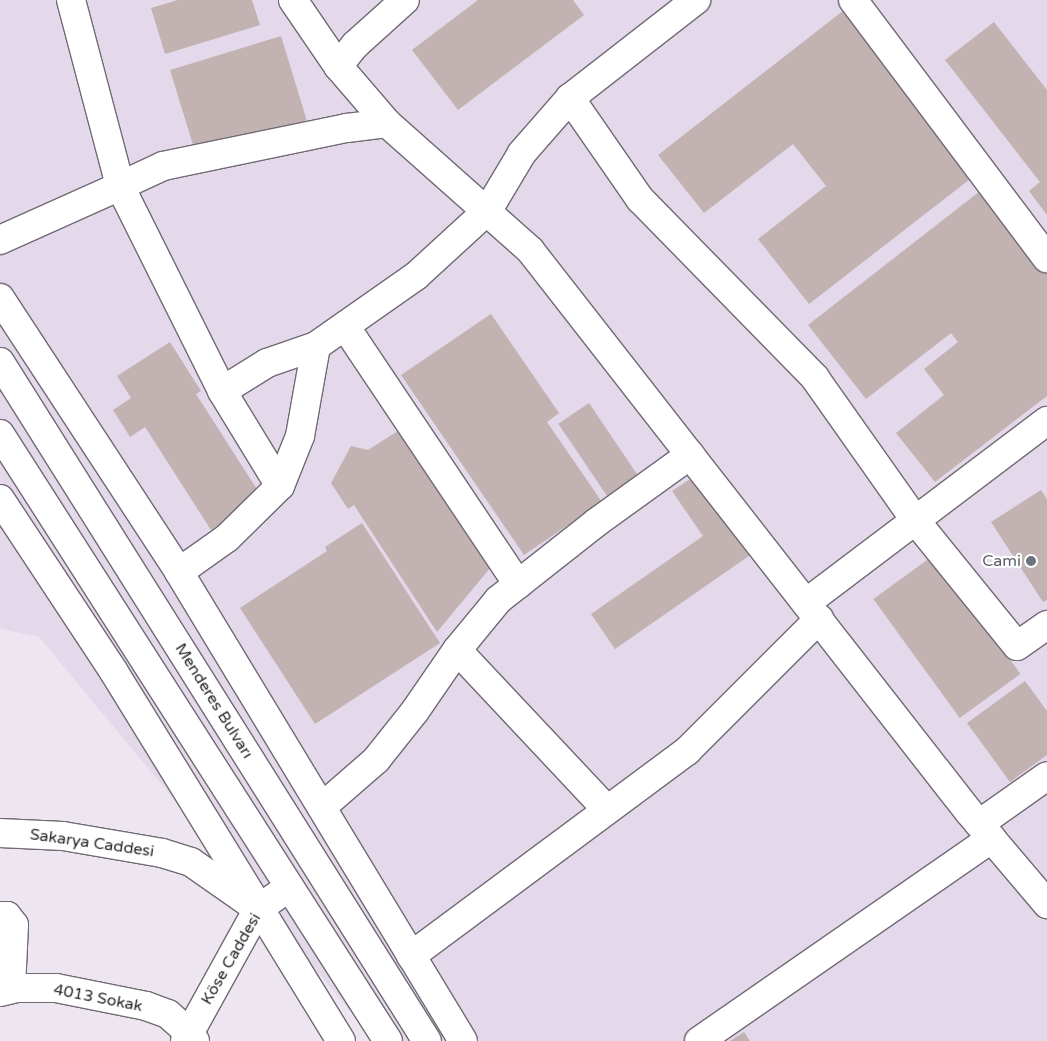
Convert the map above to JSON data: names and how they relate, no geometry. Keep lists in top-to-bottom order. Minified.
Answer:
{"streets":{"street":["Menderes Bulvarı","Sakarya Caddesi","Köse Caddesi","4013 Sokak"]},"crossings":[["Sakarya Caddesi","Köse Caddesi"],["Köse Caddesi","4013 Sokak"]],"places":["Cami"]}
